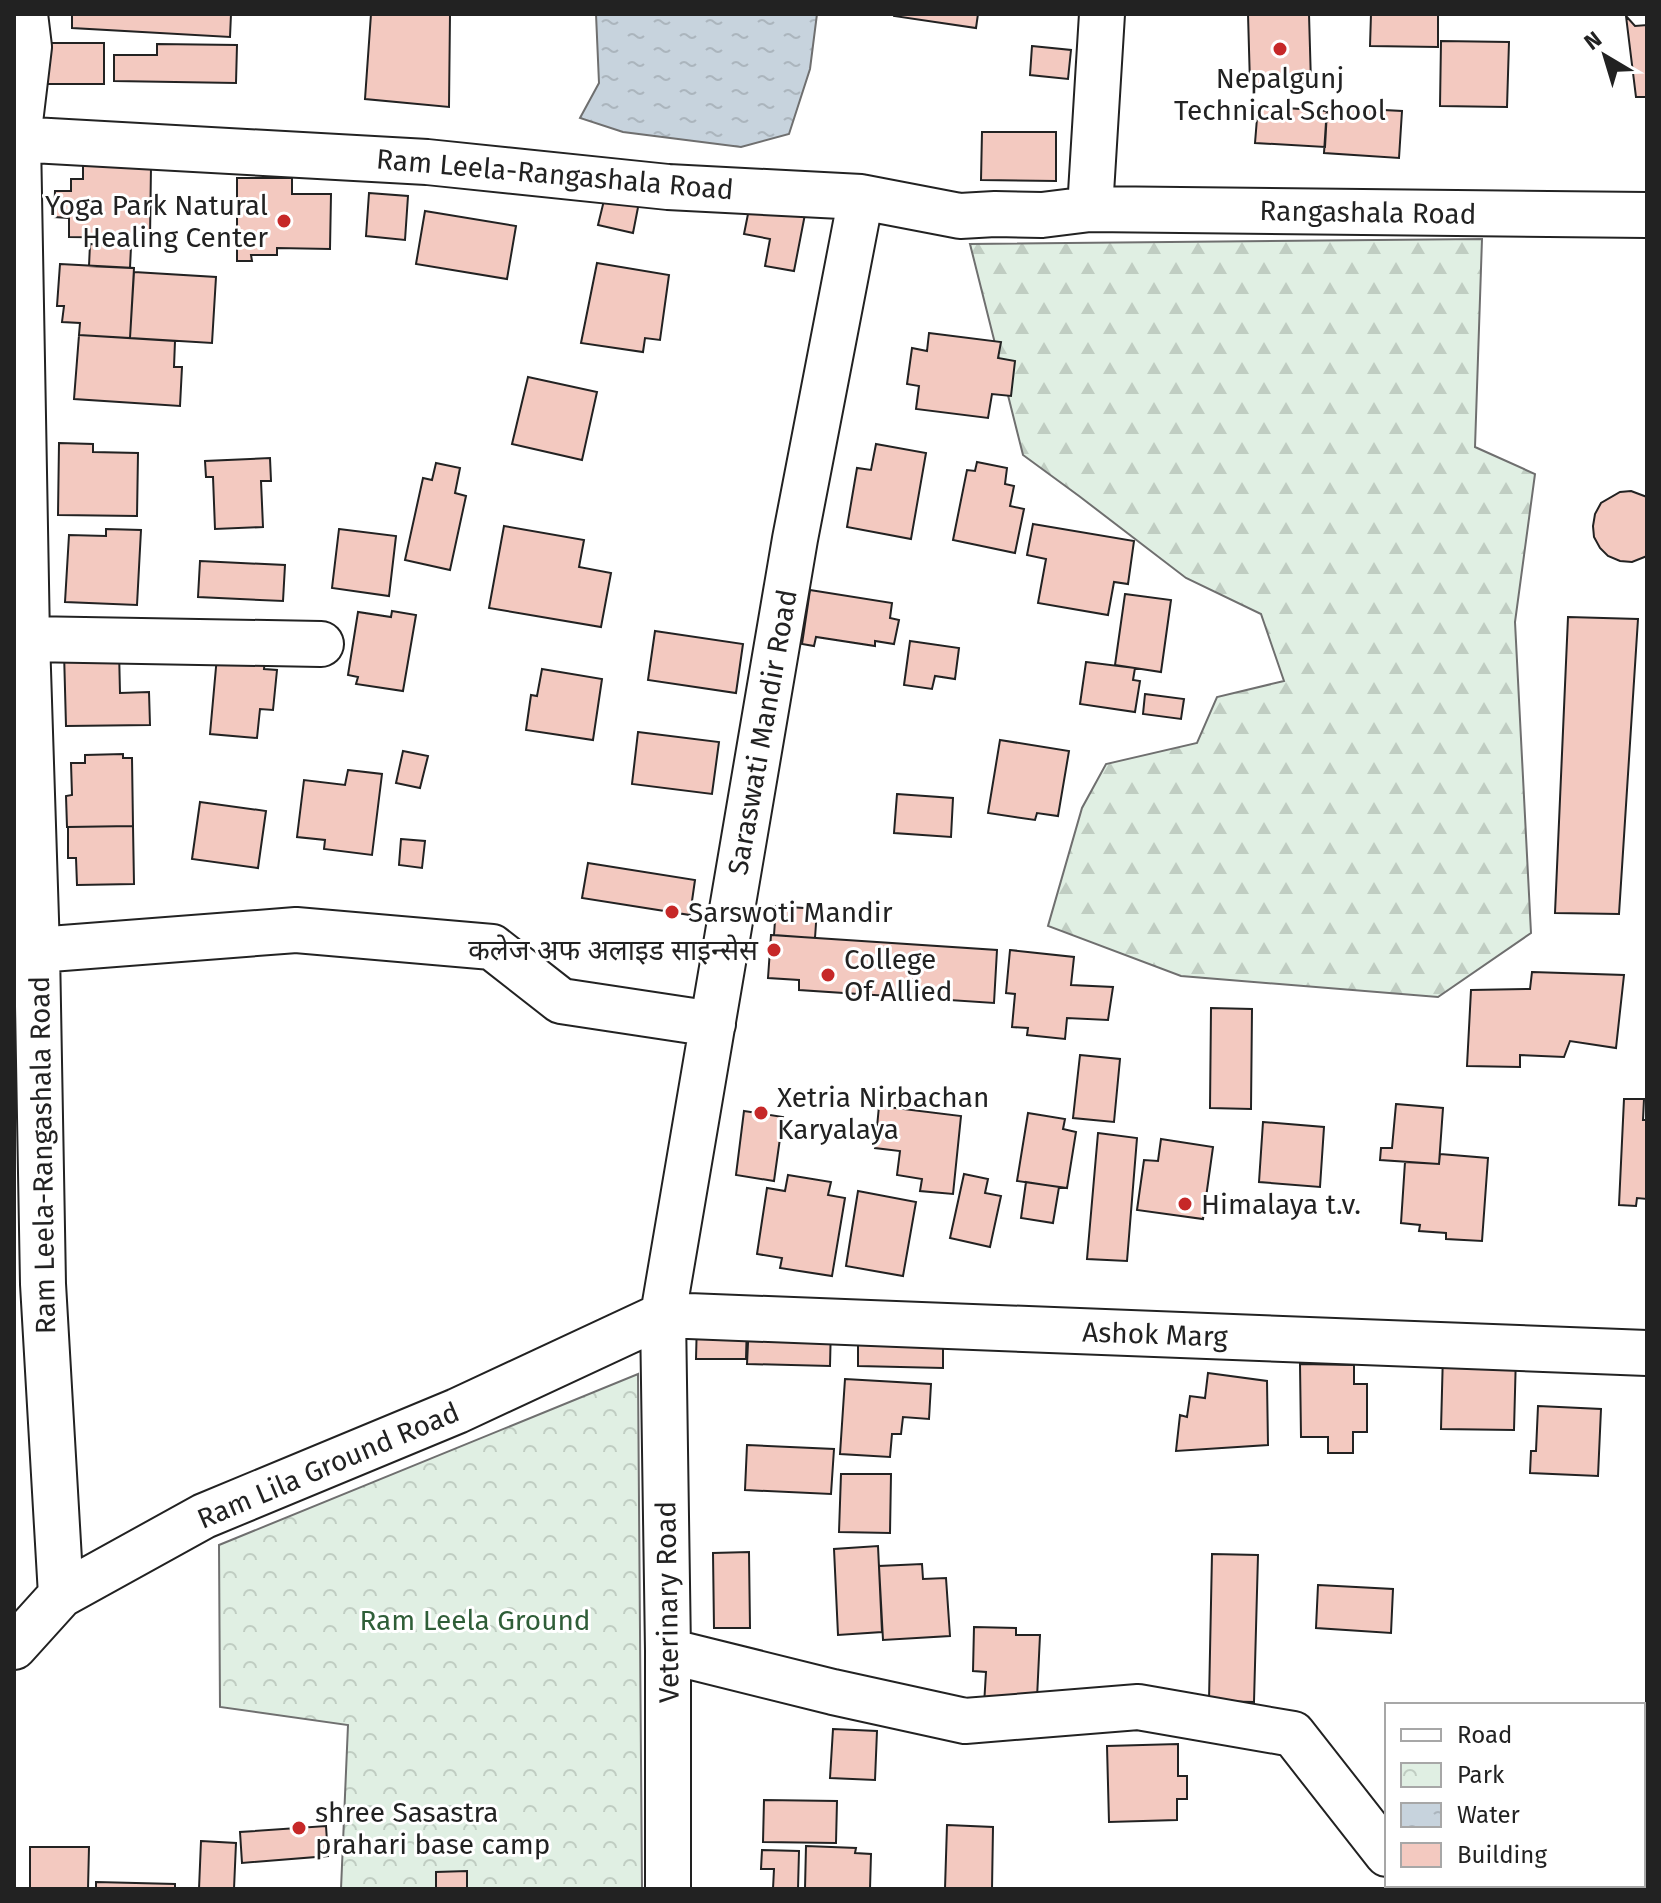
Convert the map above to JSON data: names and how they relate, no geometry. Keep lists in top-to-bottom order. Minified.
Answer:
{"streets":{"street":["Ram Leela-Rangashala Road","Rangashala Road","Saraswati Mandir Road","Ashok Marg","Ram Lila Ground Road","Veterinary Road"]},"crossings":[["Ram Leela-Rangashala Road","Rangashala Road"],["Ram Leela-Rangashala Road","Saraswati Mandir Road"],["Ram Leela-Rangashala Road","Ram Lila Ground Road"],["Saraswati Mandir Road","Ashok Marg"],["Saraswati Mandir Road","Ram Lila Ground Road"],["Saraswati Mandir Road","Veterinary Road"],["Ashok Marg","Ram Lila Ground Road"],["Ashok Marg","Veterinary Road"],["Ram Lila Ground Road","Veterinary Road"]],"parks":["Ram Leela Ground"],"places":["Nepalgunj Technical School","Yoga Park Natural Healing Center","Sarswoti Mandir","कलेज अफ अलाइड साइन्सेस","College Of Allied","Xetria Nirbachan Karyalaya","Himalaya t.v.","shree Sasastra prahari base camp"],"legend":["Road","Park","Water","Building"],"north":"top left"}
